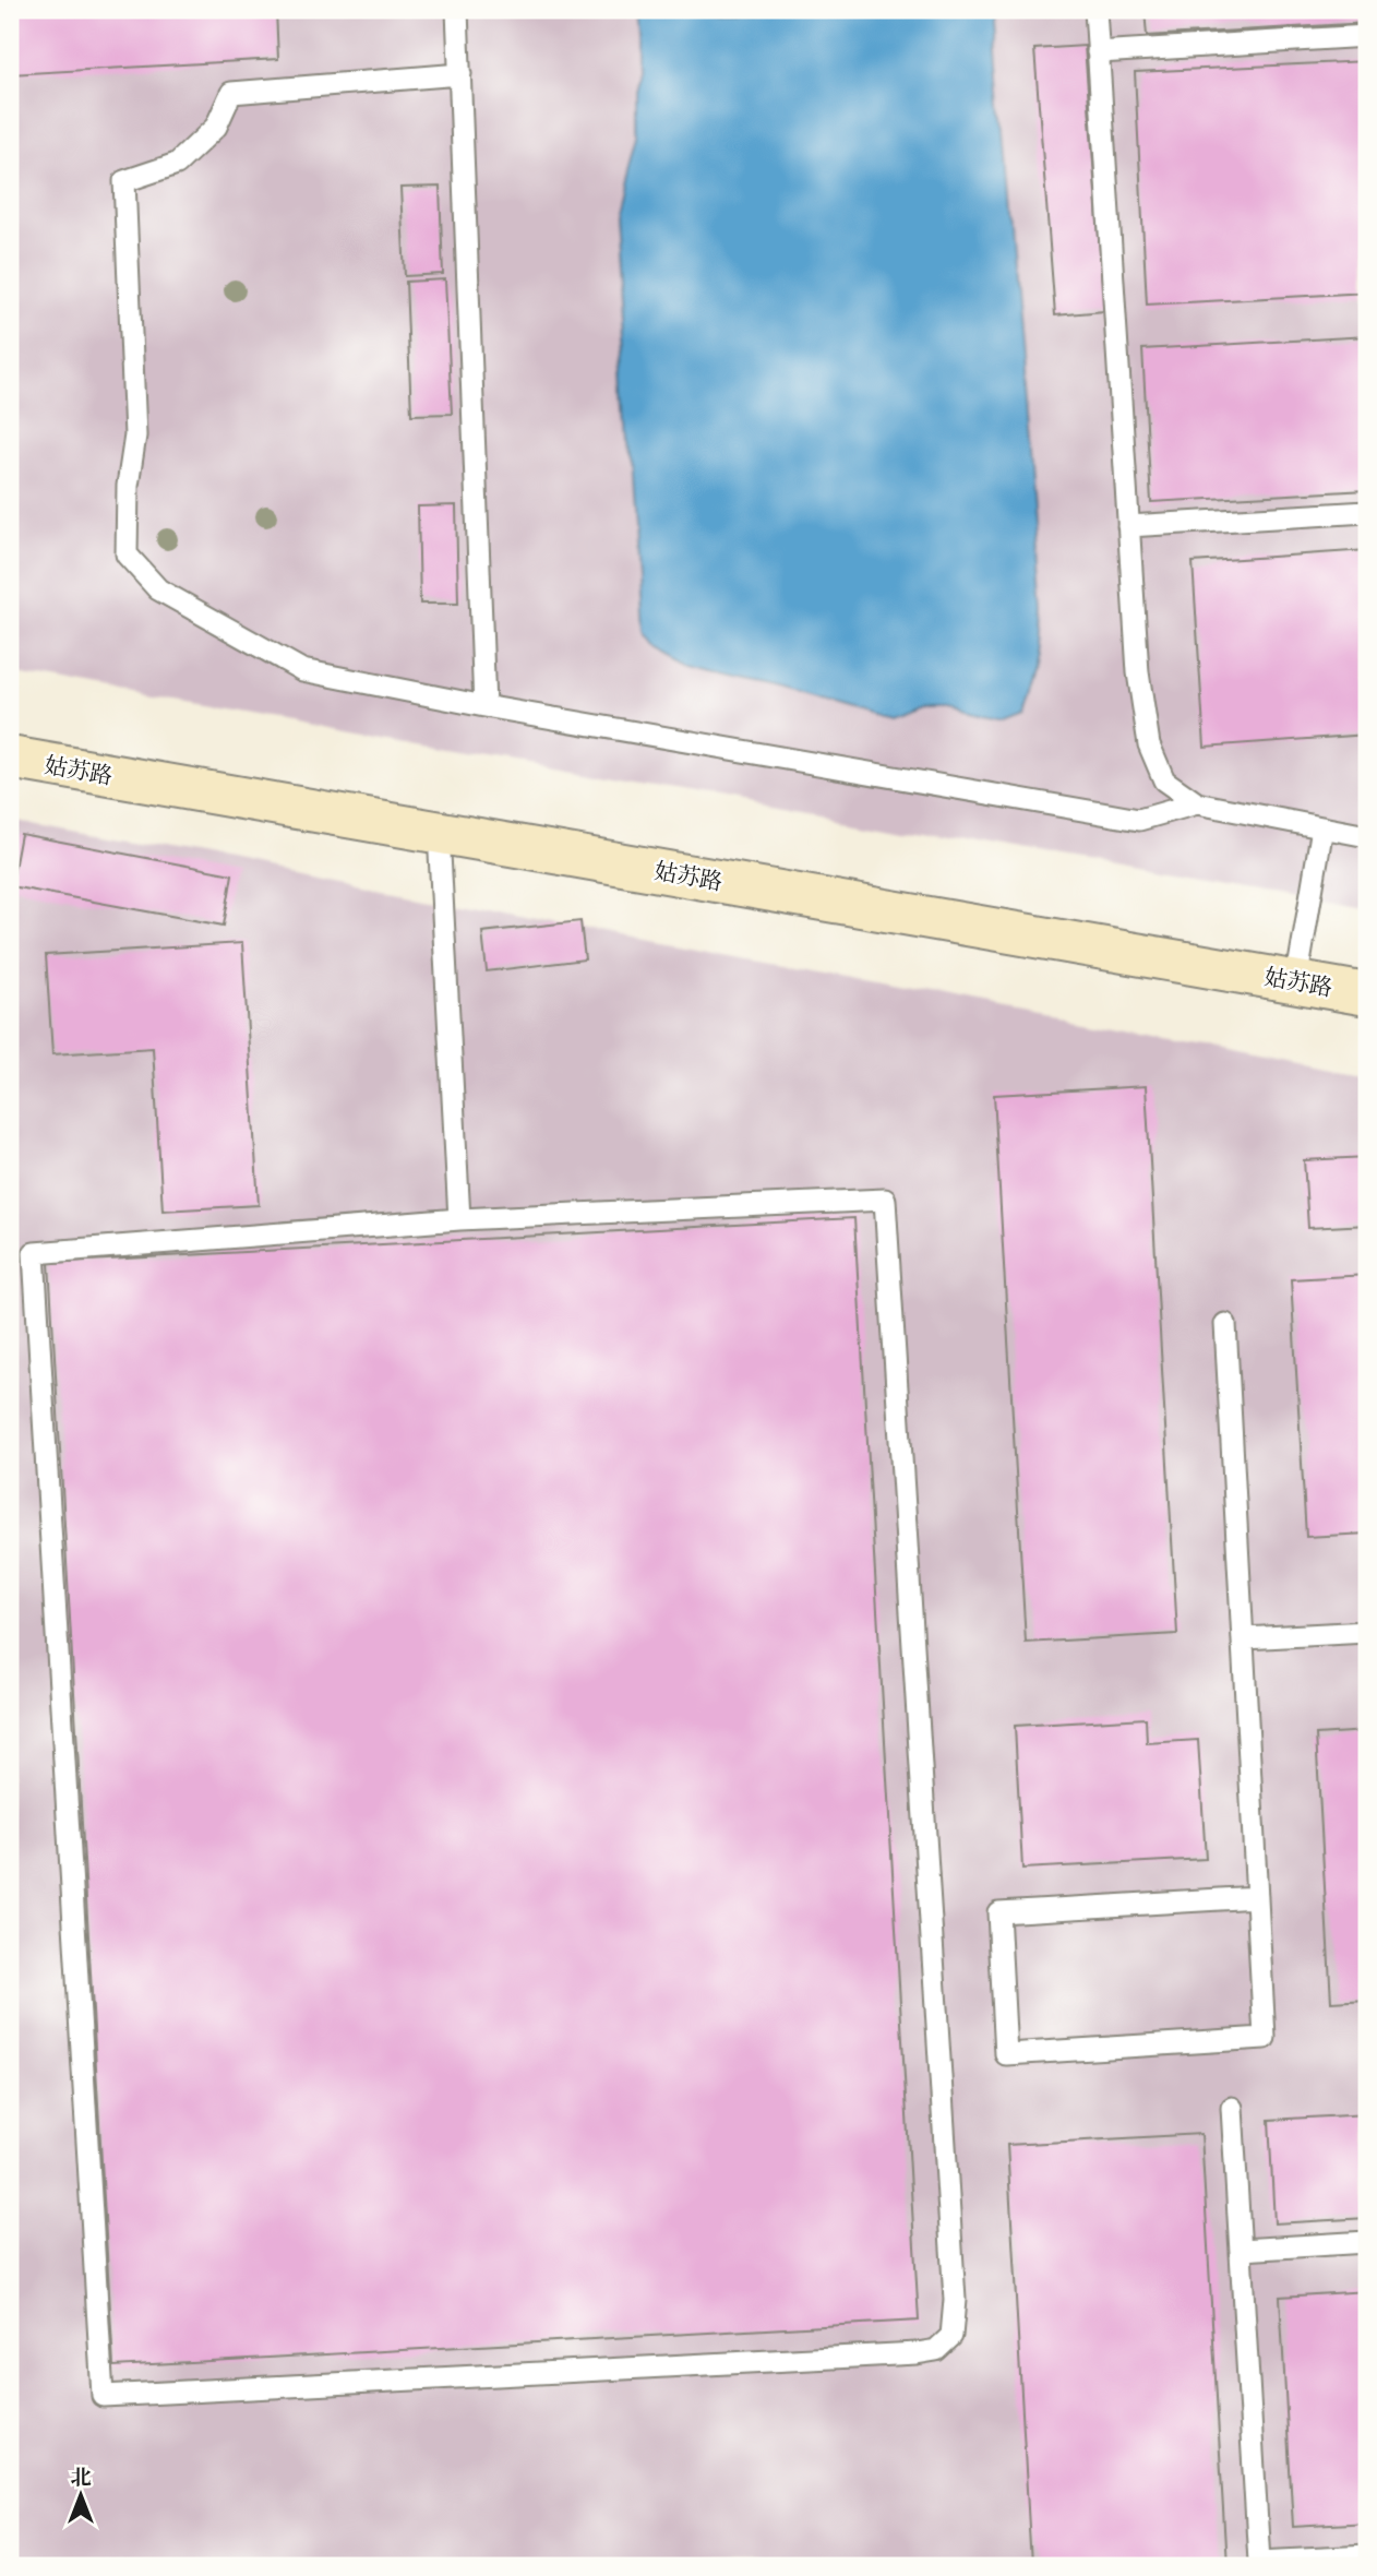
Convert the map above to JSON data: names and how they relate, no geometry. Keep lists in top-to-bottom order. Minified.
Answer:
{"streets":{"street":["姑苏路"]},"north":"top"}
